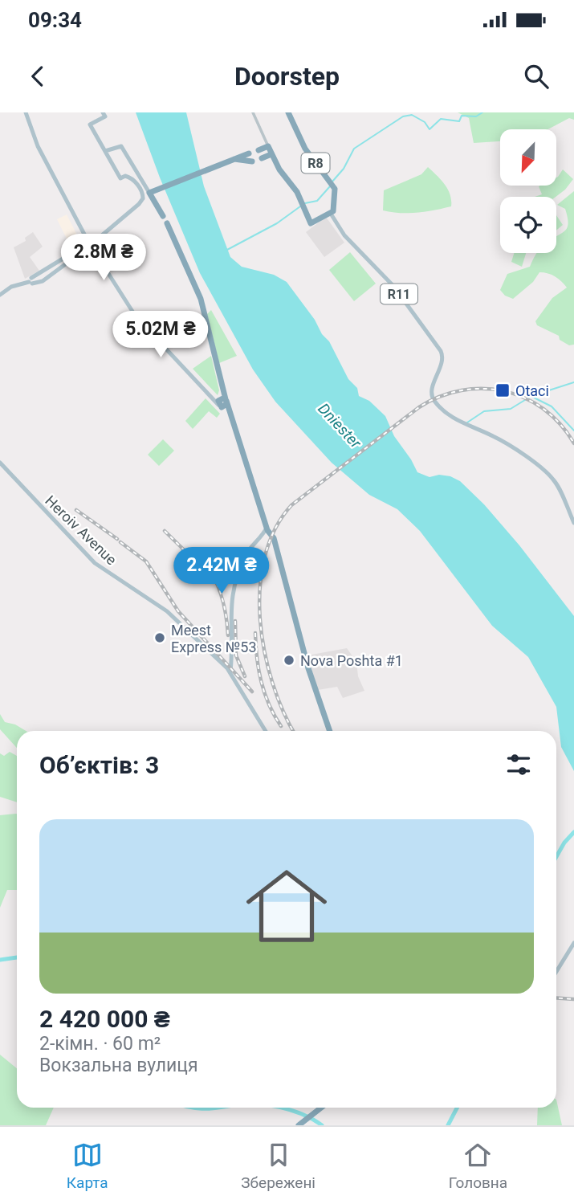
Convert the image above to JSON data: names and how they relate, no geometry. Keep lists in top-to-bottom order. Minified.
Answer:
{"streets":{"highway":["R8"],"main road":["R11","Heroiv Avenue"]},"crossings":[["R8","R11"]],"water":["Dniester"],"places":{"transit":["Otaci"],"other":["Meest Express №53","Nova Poshta #1"]},"north":"bottom left","page":{"status":"09:34","header":"Doorstep","price":["2.8M ₴","5.02M ₴","2.42M ₴"],"heading":"Об’єктів: 3","list":[{"name":"2 420 000 ₴","note":"2-кімн. · 60 m² · Вокзальна вулиця"}],"tabs":["Карта","Збережені","Головна"]}}
